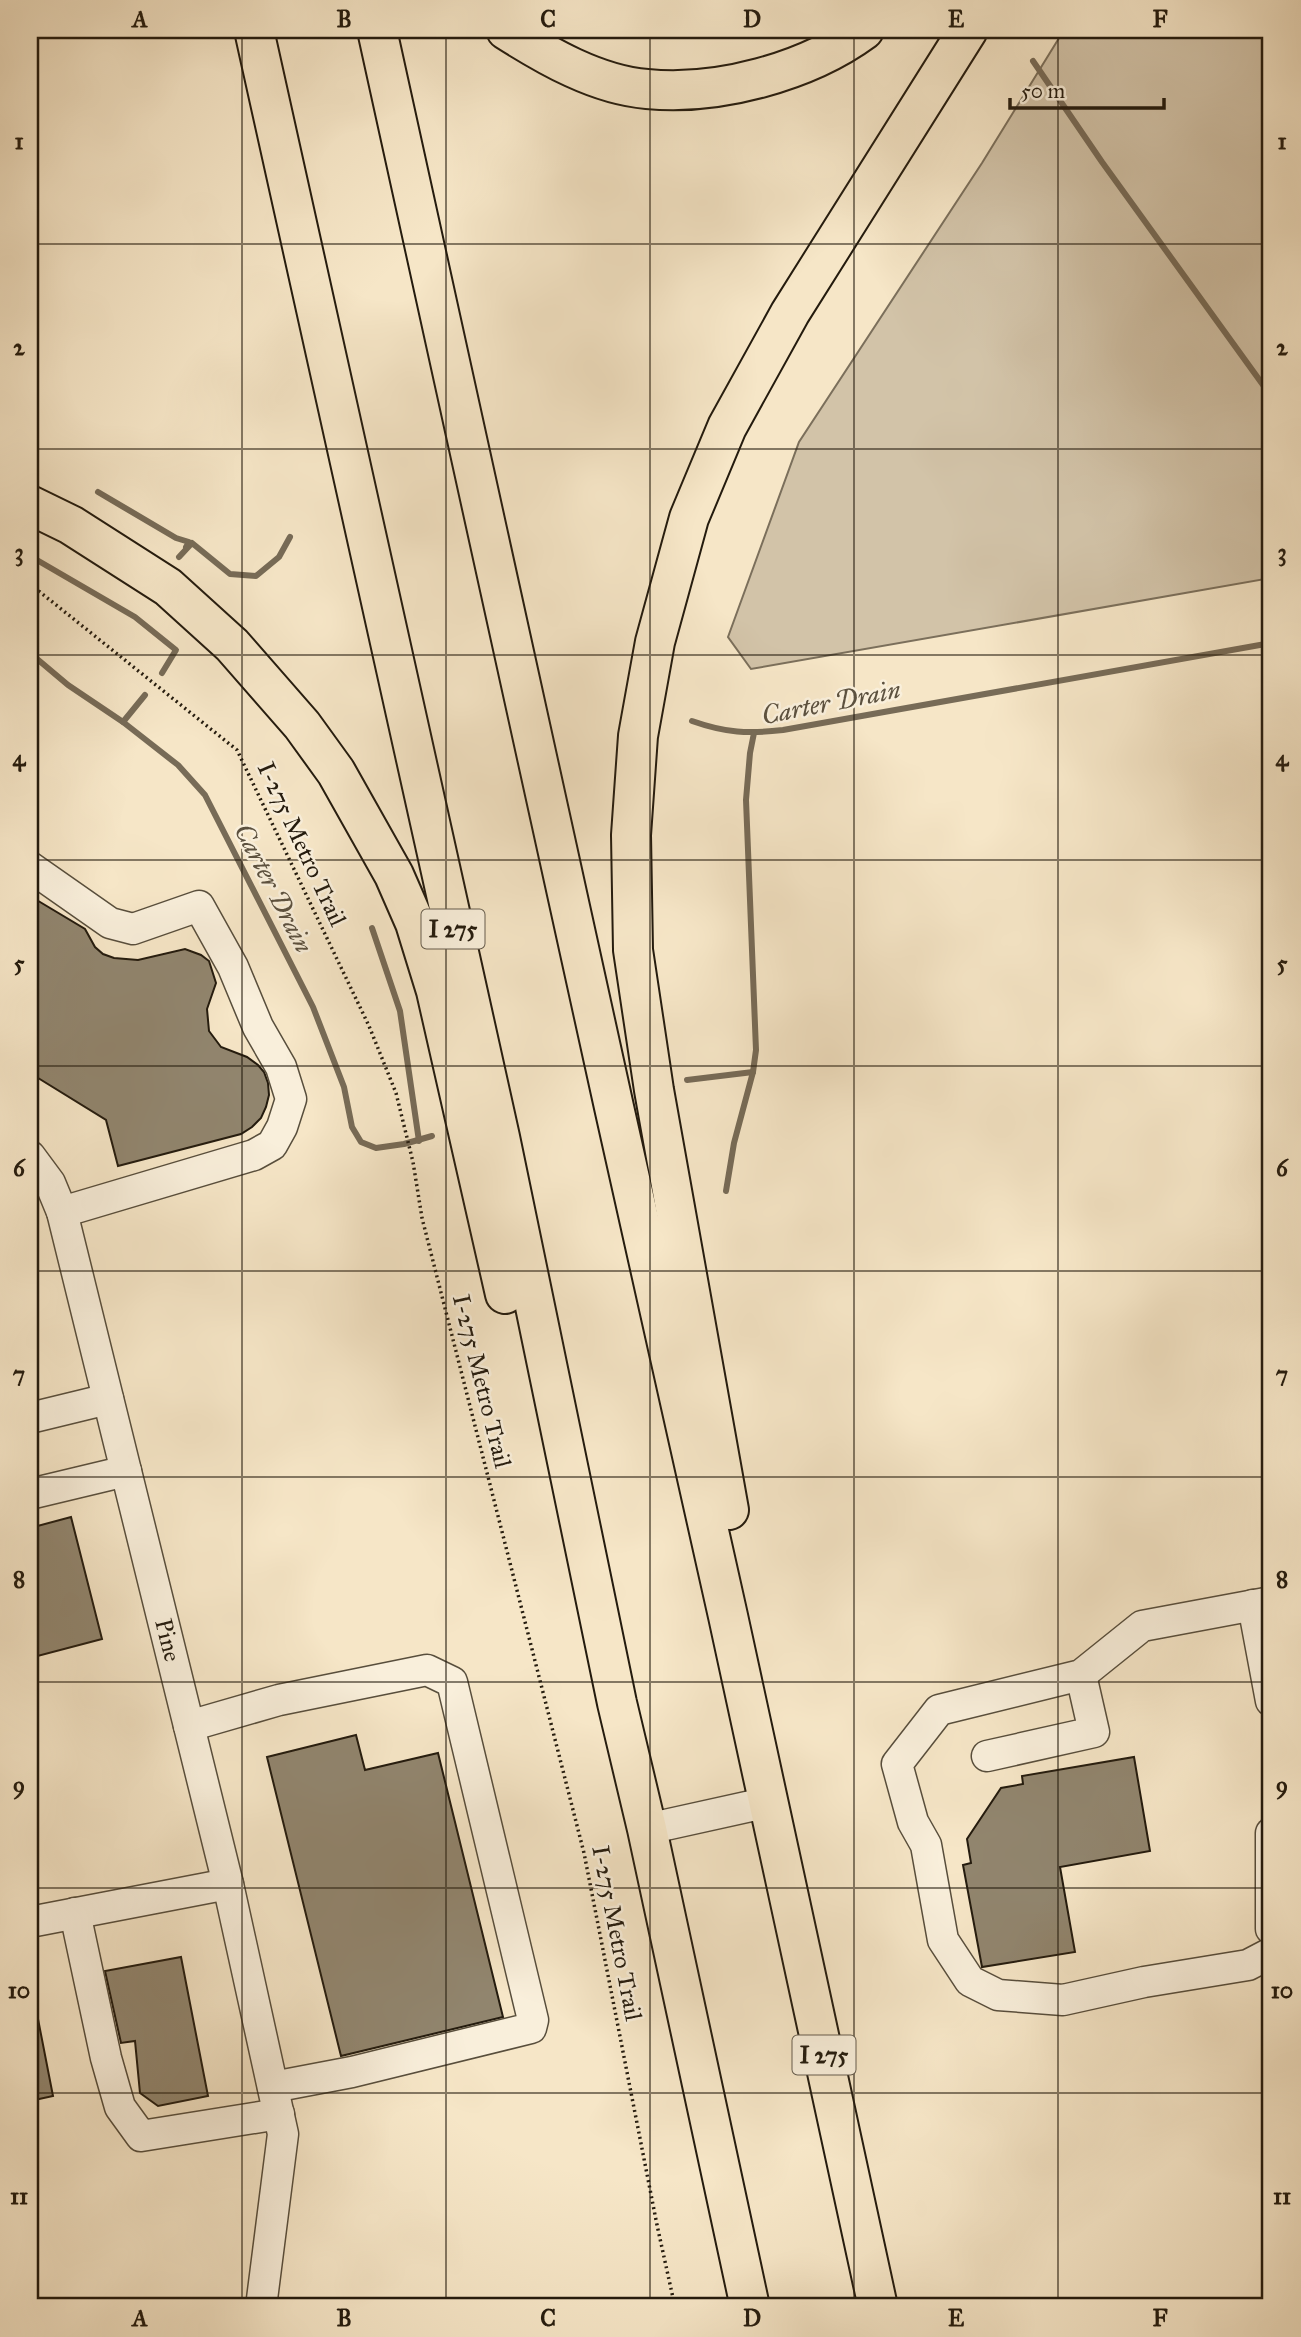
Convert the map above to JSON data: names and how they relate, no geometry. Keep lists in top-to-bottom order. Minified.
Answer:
{"streets":{"highway":["I 275"],"street":["Pine"],"path":["I-275 Metro Trail"]},"water":["Carter Drain"],"scale_bar":"50 m","grid":{"columns":["A","B","C","D","E","F"],"rows":["1","2","3","4","5","6","7","8","9","10","11"]}}
